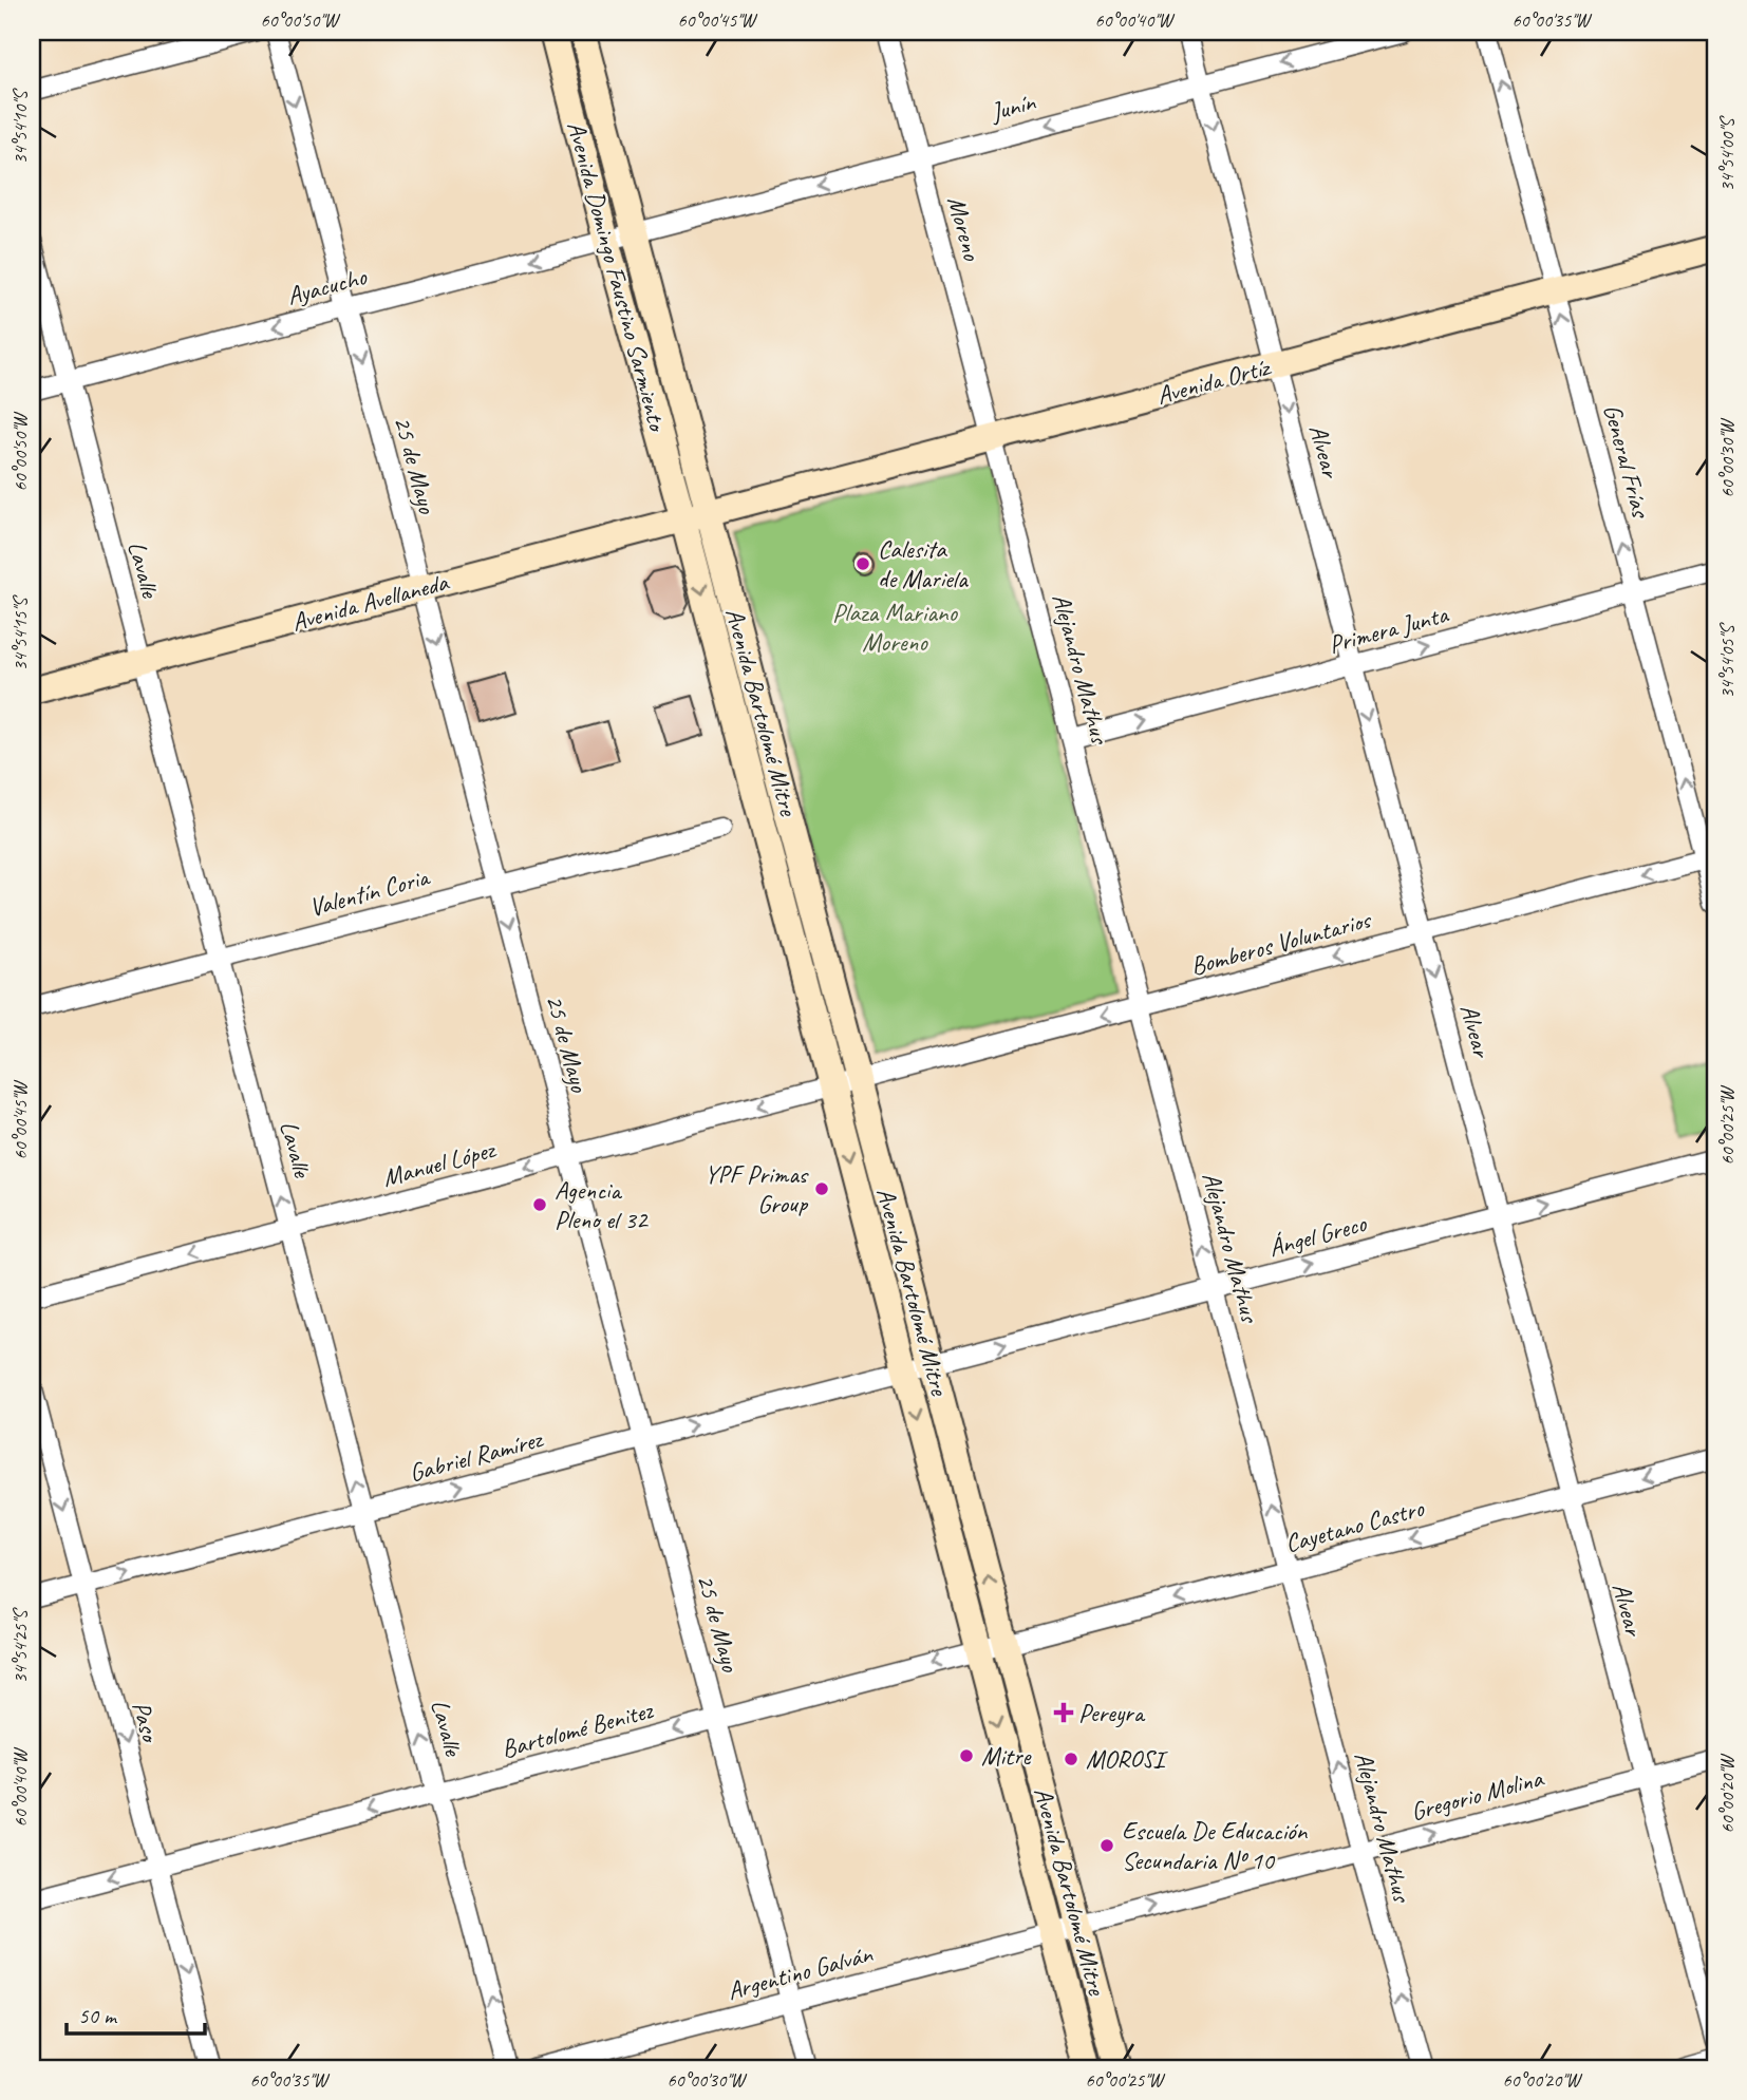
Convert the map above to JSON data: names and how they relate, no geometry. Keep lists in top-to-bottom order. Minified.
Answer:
{"streets":{"main road":["Avenida Domingo Faustino Sarmiento","Avenida Ortíz","Avenida Avellaneda","Avenida Bartolomé Mitre"],"street":["Junín","Moreno","Ayacucho","Alvear","General Frías","25 de Mayo","Lavalle","Primera Junta","Alejandro Mathus","Valentín Coria","Bomberos Voluntarios","Manuel López","Ángel Greco","Gabriel Ramírez","Cayetano Castro","Paso","Bartolomé Benitez","Gregorio Molina","Argentino Galván"]},"crossings":[["Junín","Moreno"],["Junín","Avenida Domingo Faustino Sarmiento"],["Junín","Ayacucho"],["Junín","Alvear"],["Moreno","Avenida Ortíz"],["Moreno","Alejandro Mathus"],["Avenida Domingo Faustino Sarmiento","Ayacucho"],["Avenida Domingo Faustino Sarmiento","Avenida Ortíz"],["Avenida Domingo Faustino Sarmiento","Avenida Avellaneda"],["Avenida Domingo Faustino Sarmiento","Avenida Bartolomé Mitre"],["Ayacucho","25 de Mayo"],["Ayacucho","Lavalle"],["Avenida Ortíz","Alvear"],["Avenida Ortíz","General Frías"],["Avenida Ortíz","Avenida Avellaneda"],["Avenida Ortíz","Alejandro Mathus"],["Avenida Ortíz","Avenida Bartolomé Mitre"],["Alvear","Primera Junta"],["Alvear","Bomberos Voluntarios"],["Alvear","Ángel Greco"],["Alvear","Cayetano Castro"],["Alvear","Gregorio Molina"],["General Frías","Primera Junta"],["General Frías","Bomberos Voluntarios"],["25 de Mayo","Avenida Avellaneda"],["25 de Mayo","Valentín Coria"],["25 de Mayo","Manuel López"],["25 de Mayo","Gabriel Ramírez"],["25 de Mayo","Bartolomé Benitez"],["25 de Mayo","Argentino Galván"],["Lavalle","Avenida Avellaneda"],["Lavalle","Valentín Coria"],["Lavalle","Manuel López"],["Lavalle","Gabriel Ramírez"],["Lavalle","Bartolomé Benitez"],["Avenida Avellaneda","Avenida Bartolomé Mitre"],["Primera Junta","Alejandro Mathus"],["Alejandro Mathus","Bomberos Voluntarios"],["Alejandro Mathus","Ángel Greco"],["Alejandro Mathus","Cayetano Castro"],["Alejandro Mathus","Gregorio Molina"],["Avenida Bartolomé Mitre","Bomberos Voluntarios"],["Avenida Bartolomé Mitre","Manuel López"],["Avenida Bartolomé Mitre","Ángel Greco"],["Avenida Bartolomé Mitre","Gabriel Ramírez"],["Avenida Bartolomé Mitre","Cayetano Castro"],["Avenida Bartolomé Mitre","Bartolomé Benitez"],["Avenida Bartolomé Mitre","Gregorio Molina"],["Avenida Bartolomé Mitre","Argentino Galván"],["Bomberos Voluntarios","Manuel López"],["Ángel Greco","Gabriel Ramírez"],["Gabriel Ramírez","Paso"],["Cayetano Castro","Bartolomé Benitez"],["Paso","Bartolomé Benitez"],["Gregorio Molina","Argentino Galván"]],"one_way":["Junín","Ayacucho","Alvear","General Frías","25 de Mayo","Lavalle","Primera Junta","Alejandro Mathus","Bomberos Voluntarios","Manuel López","Ángel Greco","Gabriel Ramírez","Cayetano Castro","Paso","Bartolomé Benitez","Gregorio Molina"],"parks":["Plaza Mariano Moreno"],"places":{"other":["Calesita de Mariela","YPF Primas Group","Agencia Pleno el 32","Mitre","MOROSI","Escuela De Educación Secundaria Nº 10"],"health":["Pereyra"]},"scale_bar":"50 m","coordinates":["60°00'50\"W","60°00'45\"W","60°00'40\"W","60°00'35\"W","34°54'10\"S","34°54'00\"S","60°00'30\"W","34°54'15\"S","34°54'05\"S","60°00'25\"W","34°54'25\"S","60°00'20\"W"]}
